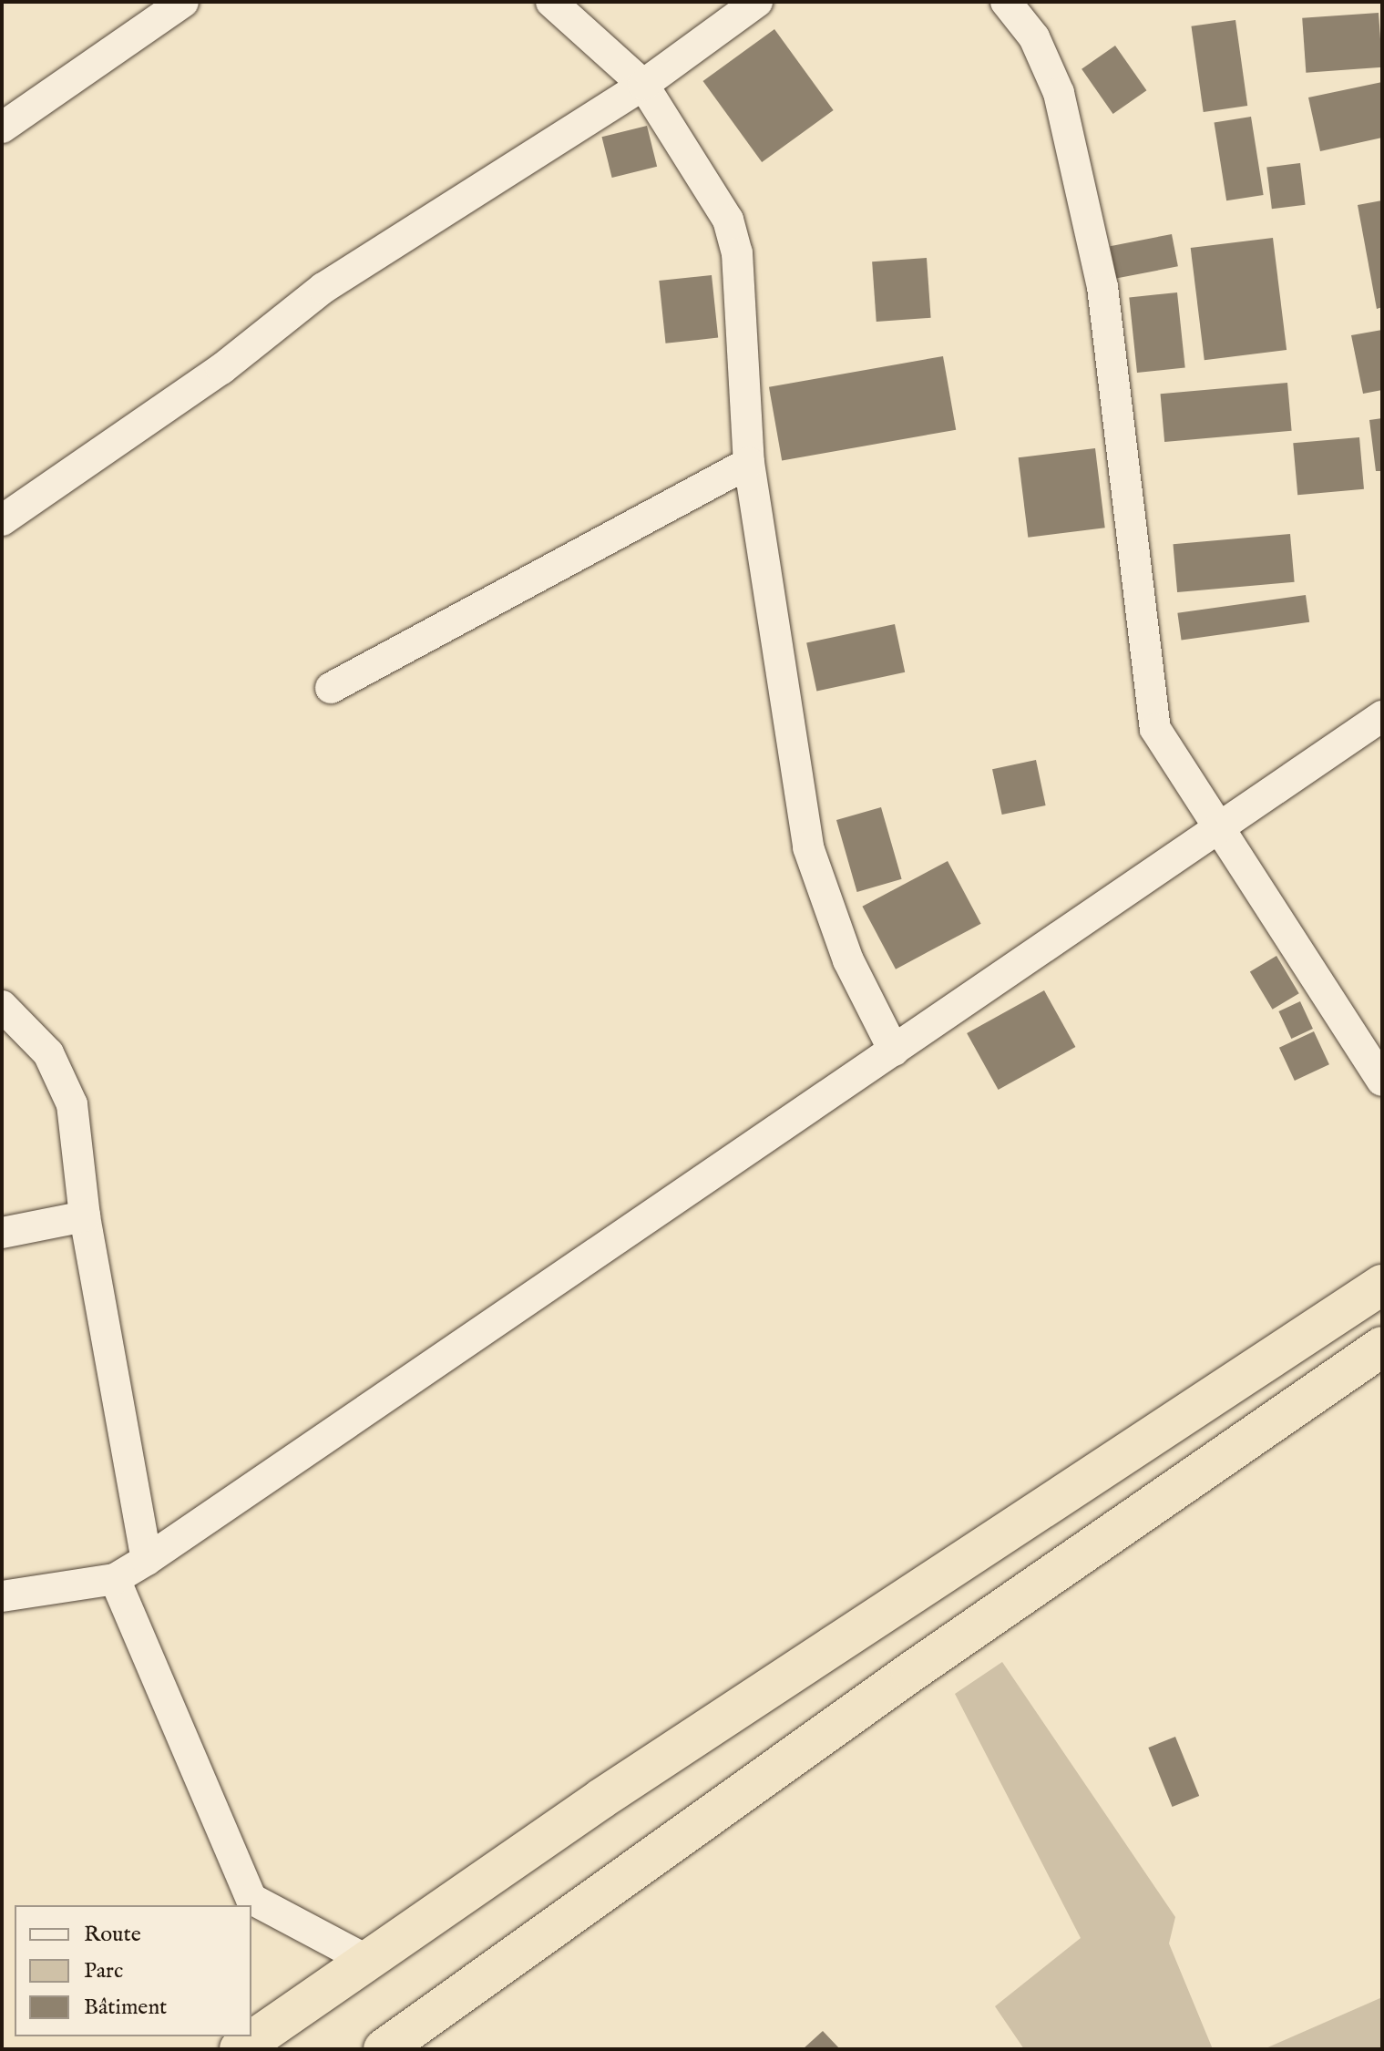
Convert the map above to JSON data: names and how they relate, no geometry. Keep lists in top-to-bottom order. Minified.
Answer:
{"legend":["Route","Parc","Bâtiment"]}
